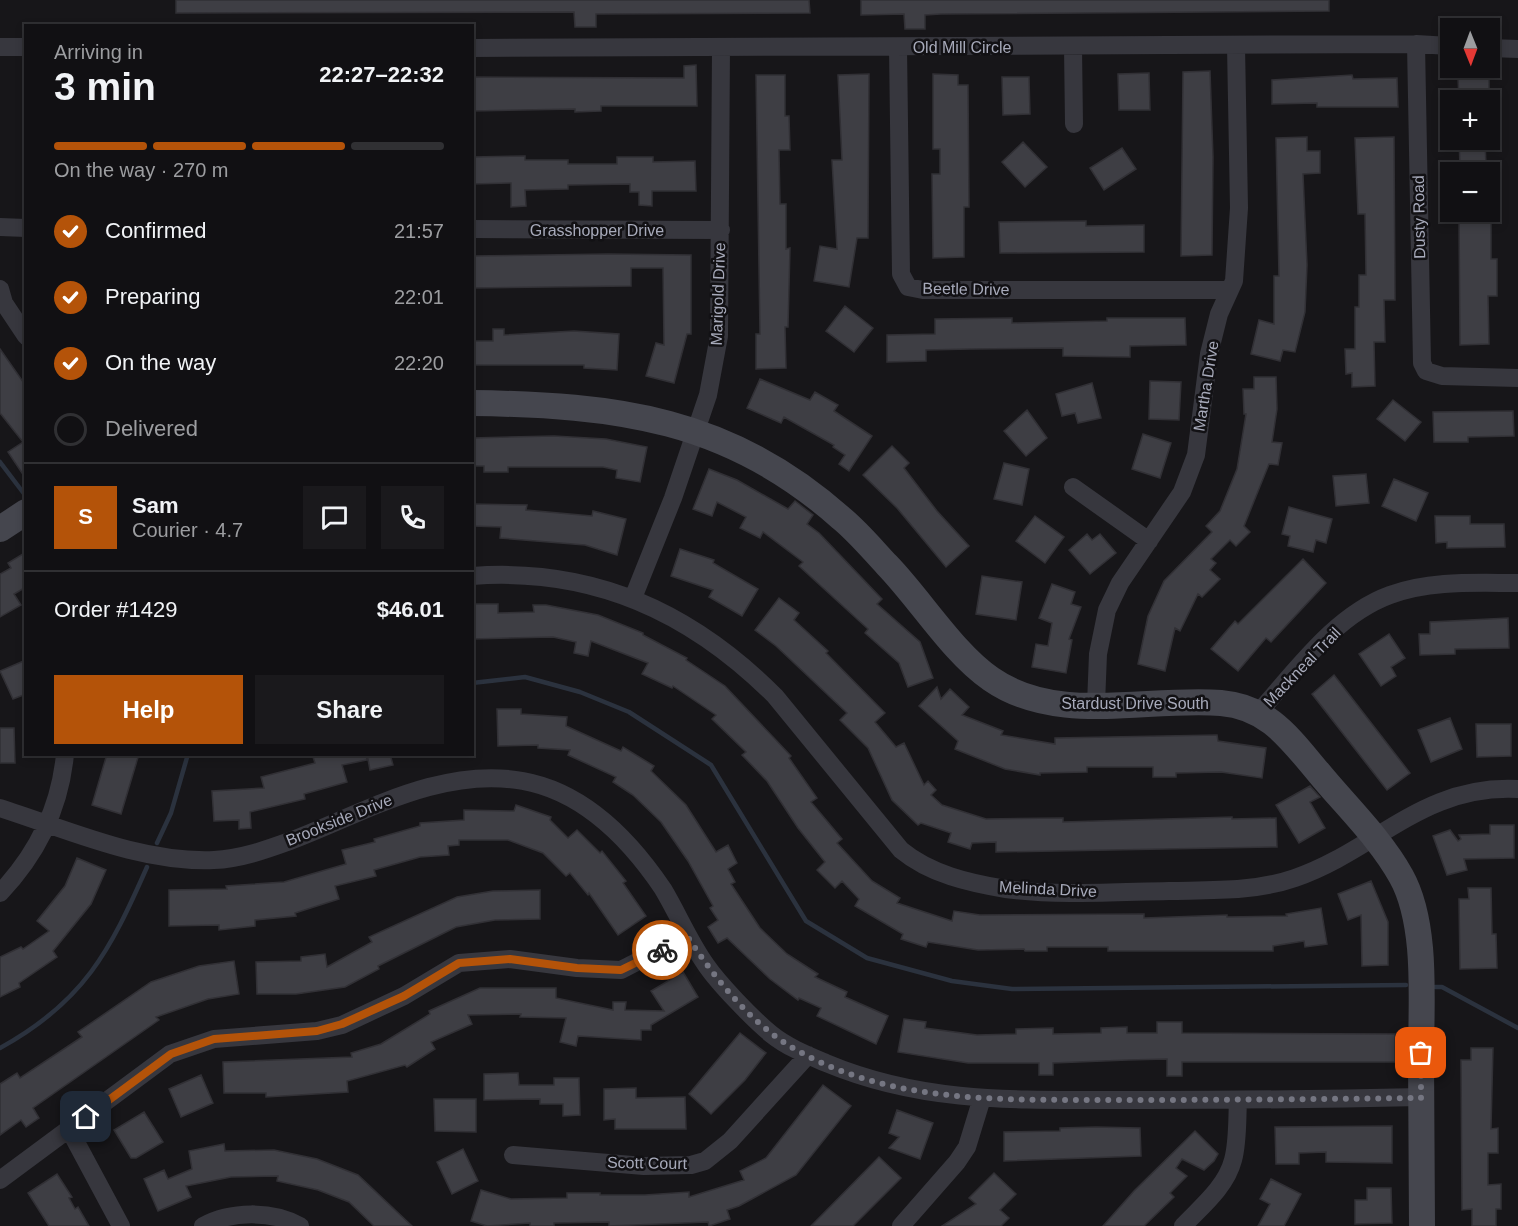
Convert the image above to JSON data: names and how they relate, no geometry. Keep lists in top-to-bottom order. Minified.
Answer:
{"streets":{"street":["Old Mill Circle","Dusty Road","Grasshopper Drive","Beetle Drive","Marigold Drive","Martha Drive","Mackneal Trail","Stardust Drive South","Brookside Drive","Melinda Drive","Scott Court"]},"crossings":[["Old Mill Circle","Dusty Road"],["Old Mill Circle","Beetle Drive"],["Old Mill Circle","Marigold Drive"],["Old Mill Circle","Martha Drive"],["Grasshopper Drive","Marigold Drive"],["Beetle Drive","Martha Drive"],["Marigold Drive","Stardust Drive South"],["Marigold Drive","Melinda Drive"],["Martha Drive","Stardust Drive South"],["Mackneal Trail","Stardust Drive South"],["Stardust Drive South","Brookside Drive"],["Stardust Drive South","Melinda Drive"],["Brookside Drive","Scott Court"]],"north":"bottom","page":{"map_buttons":["+","−"],"heading":["3 min","Arriving in","22:27–22:32"],"panel":["Sam","Courier · 4.7","Order #1429","$46.01"],"bar":"On the way · 270 m","list":[["Confirmed","21:57"],["Preparing","22:01"],["On the way","22:20"],"Delivered"],"round":"S","buttons":["Help","Share"]}}
